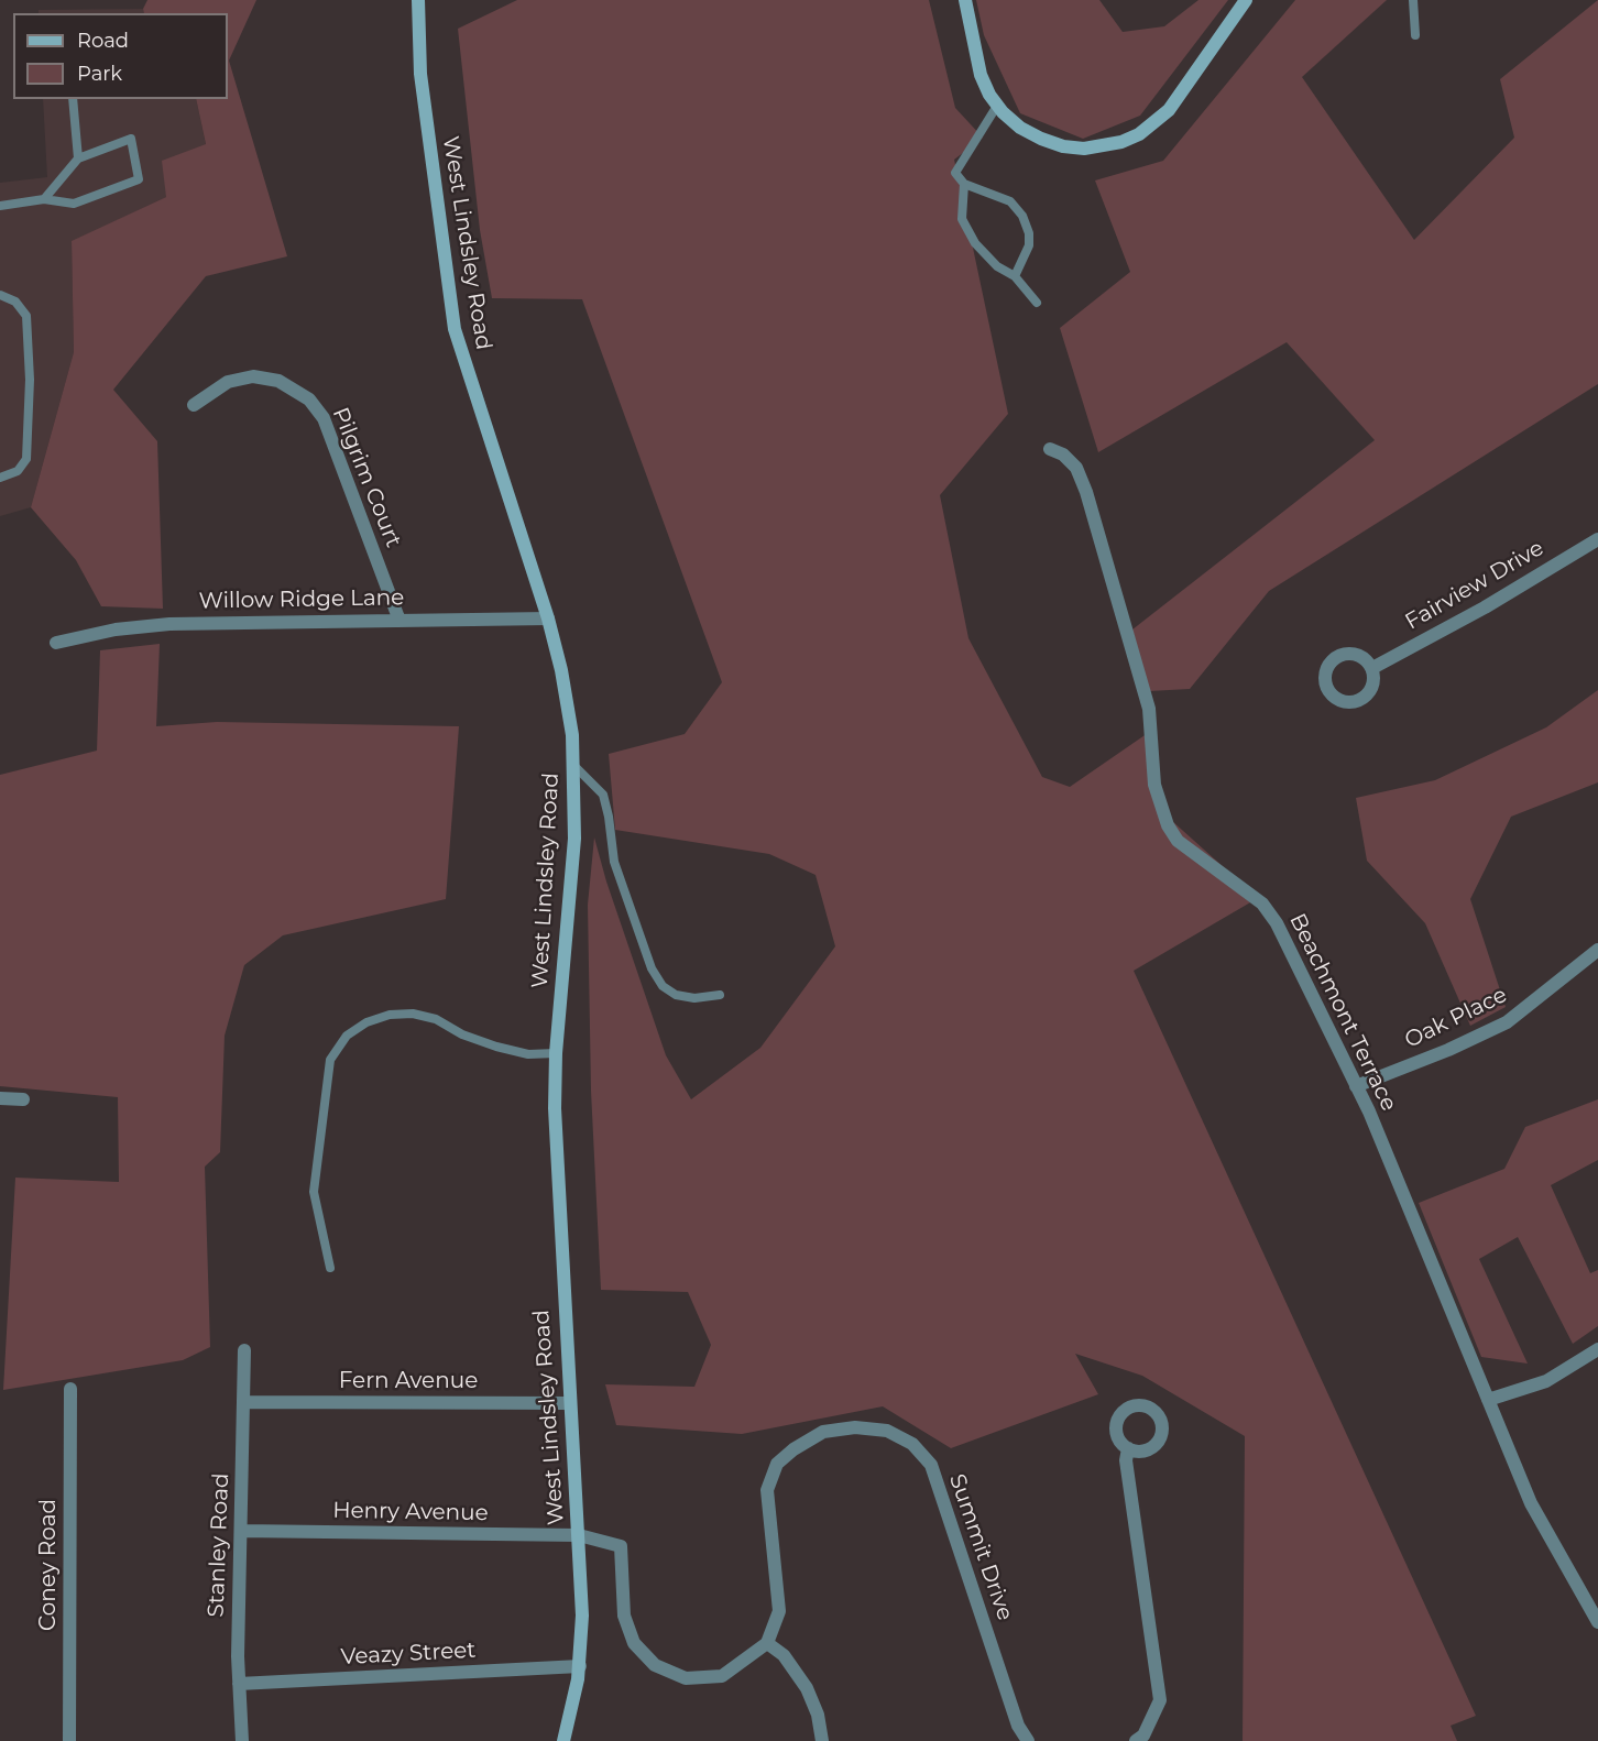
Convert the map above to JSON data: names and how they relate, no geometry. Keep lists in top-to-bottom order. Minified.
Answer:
{"streets":{"street":["West Lindsley Road","Pilgrim Court","Fairview Drive","Willow Ridge Lane","Beachmont Terrace","Oak Place","Fern Avenue","Henry Avenue","Stanley Road","Summit Drive","Coney Road","Veazy Street"]},"crossings":[["West Lindsley Road","Willow Ridge Lane"],["West Lindsley Road","Fern Avenue"],["West Lindsley Road","Henry Avenue"],["West Lindsley Road","Veazy Street"],["Pilgrim Court","Willow Ridge Lane"],["Beachmont Terrace","Oak Place"],["Fern Avenue","Stanley Road"],["Henry Avenue","Stanley Road"],["Stanley Road","Veazy Street"]],"legend":["Road","Park"]}
